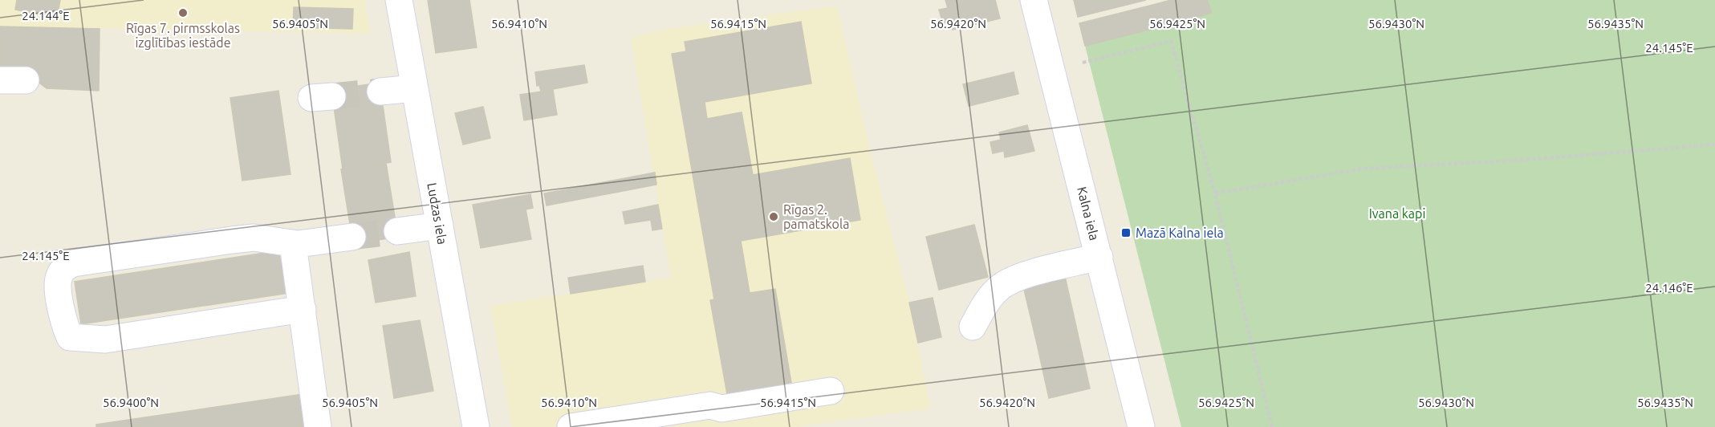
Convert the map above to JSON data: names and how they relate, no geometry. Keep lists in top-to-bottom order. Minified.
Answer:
{"streets":{"street":["Ludzas iela","Kalna iela"]},"parks":["Ivana kapi"],"places":{"other":["Rīgas 7. pirmsskolas izglītības iestāde","Rīgas 2. pamatskola"],"transit":["Mazā Kalna iela"]},"coordinates":["24.144°E","56.9405°N","56.9410°N","56.9415°N","56.9420°N","56.9425°N","56.9430°N","56.9435°N","24.145°E","24.146°E","56.9400°N"]}
